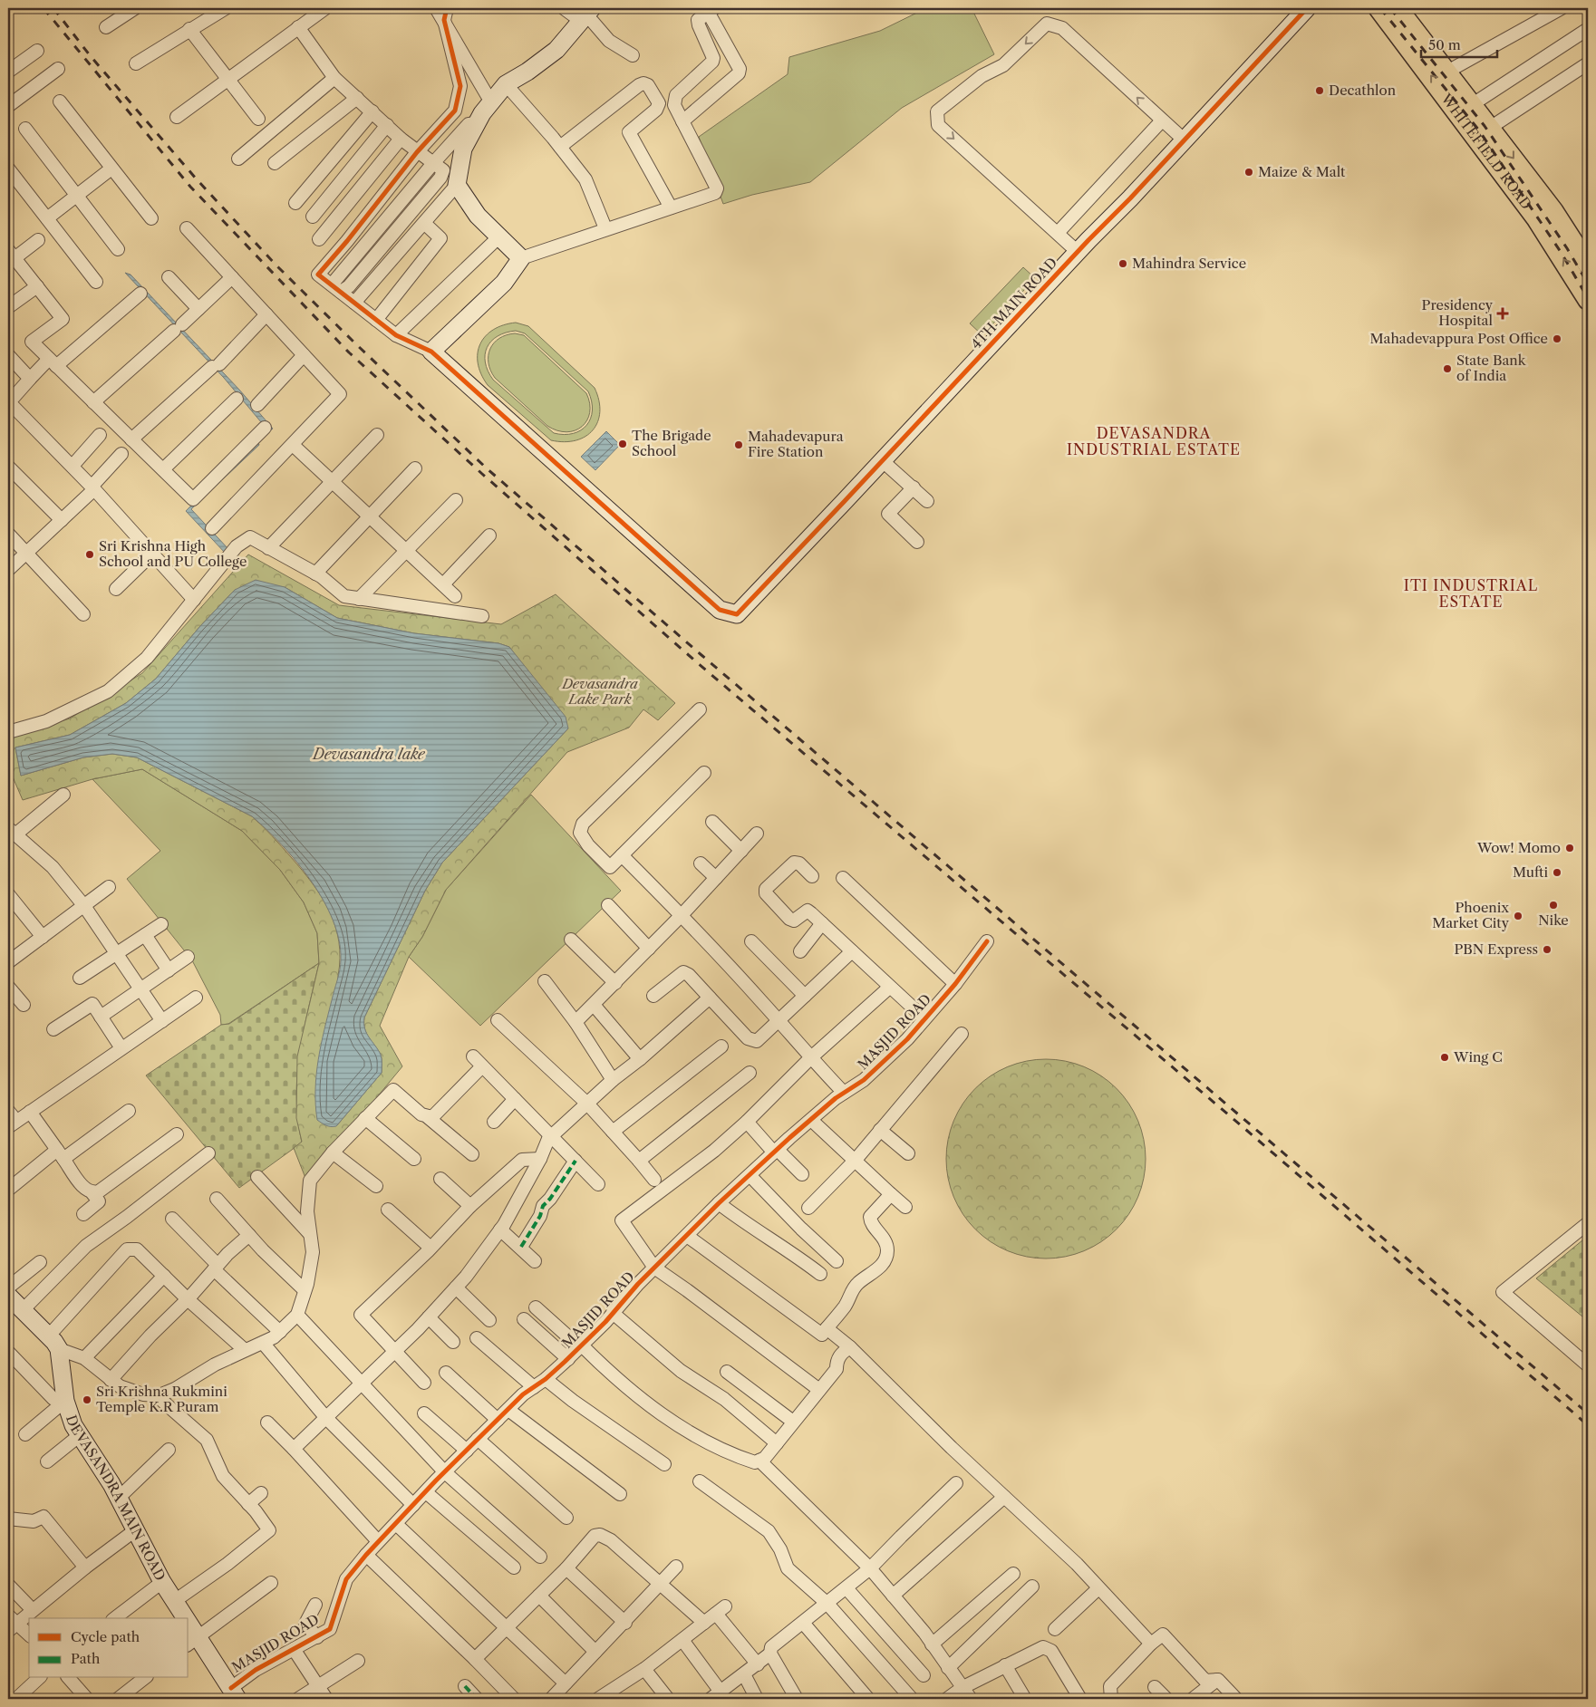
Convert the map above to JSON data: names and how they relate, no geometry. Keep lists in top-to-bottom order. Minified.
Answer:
{"streets":{"main road":["WHITEFIELD ROAD"],"street":["4TH MAIN ROAD","MASJID ROAD","DEVASANDRA MAIN ROAD"]},"crossings":[["MASJID ROAD","DEVASANDRA MAIN ROAD"]],"districts":["DEVASANDRA INDUSTRIAL ESTATE","ITI INDUSTRIAL ESTATE"],"water":["Devasandra lake"],"parks":["Devasandra Lake Park"],"places":{"other":["Decathlon","Maize & Malt","Mahindra Service","Mahadevappura Post Office","State Bank of India","The Brigade School","Mahadevapura Fire Station","Sri Krishna High School and PU College","Wow! Momo","Mufti","Nike","Phoenix Market City","PBN Express","Wing C","Sri Krishna Rukmini Temple K.R Puram"],"health":["Presidency Hospital"]},"legend":["Cycle path","Path"],"scale_bar":"50 m"}
